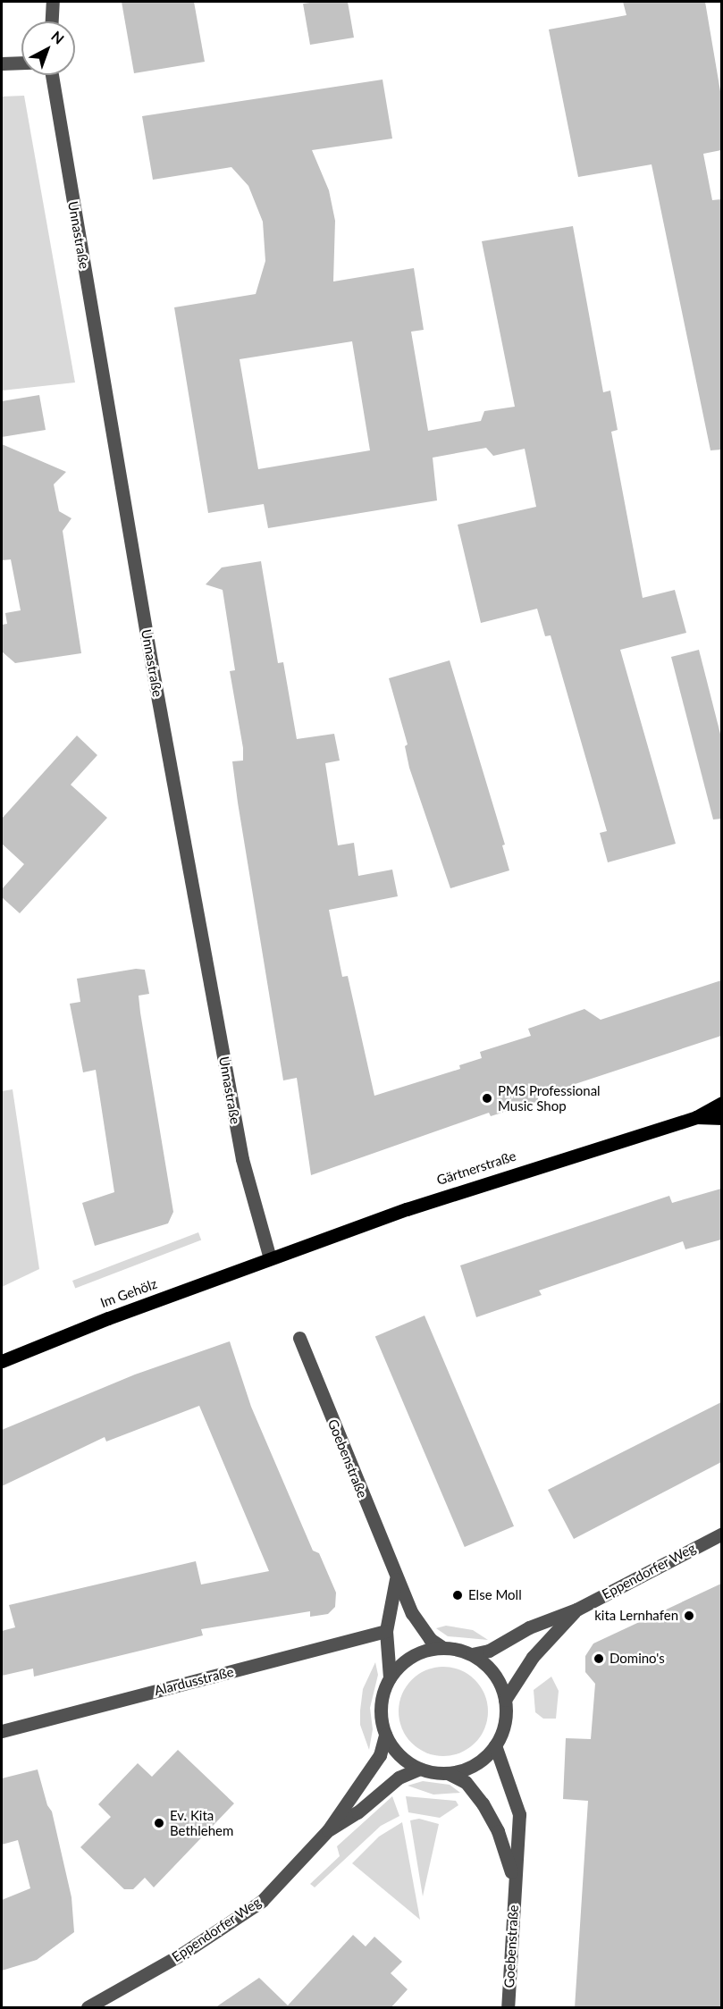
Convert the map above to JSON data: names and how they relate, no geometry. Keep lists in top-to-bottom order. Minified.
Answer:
{"streets":{"main road":["Gärtnerstraße","Im Gehölz"],"street":["Unnastraße","Goebenstraße","Eppendorfer Weg","Alardusstraße"]},"crossings":[["Unnastraße","Gärtnerstraße"],["Unnastraße","Im Gehölz"],["Gärtnerstraße","Im Gehölz"],["Goebenstraße","Eppendorfer Weg"]],"places":["PMS Professional Music Shop","Else Moll","kita Lernhafen","Domino's","Ev. Kita Bethlehem"],"north":"top right"}
